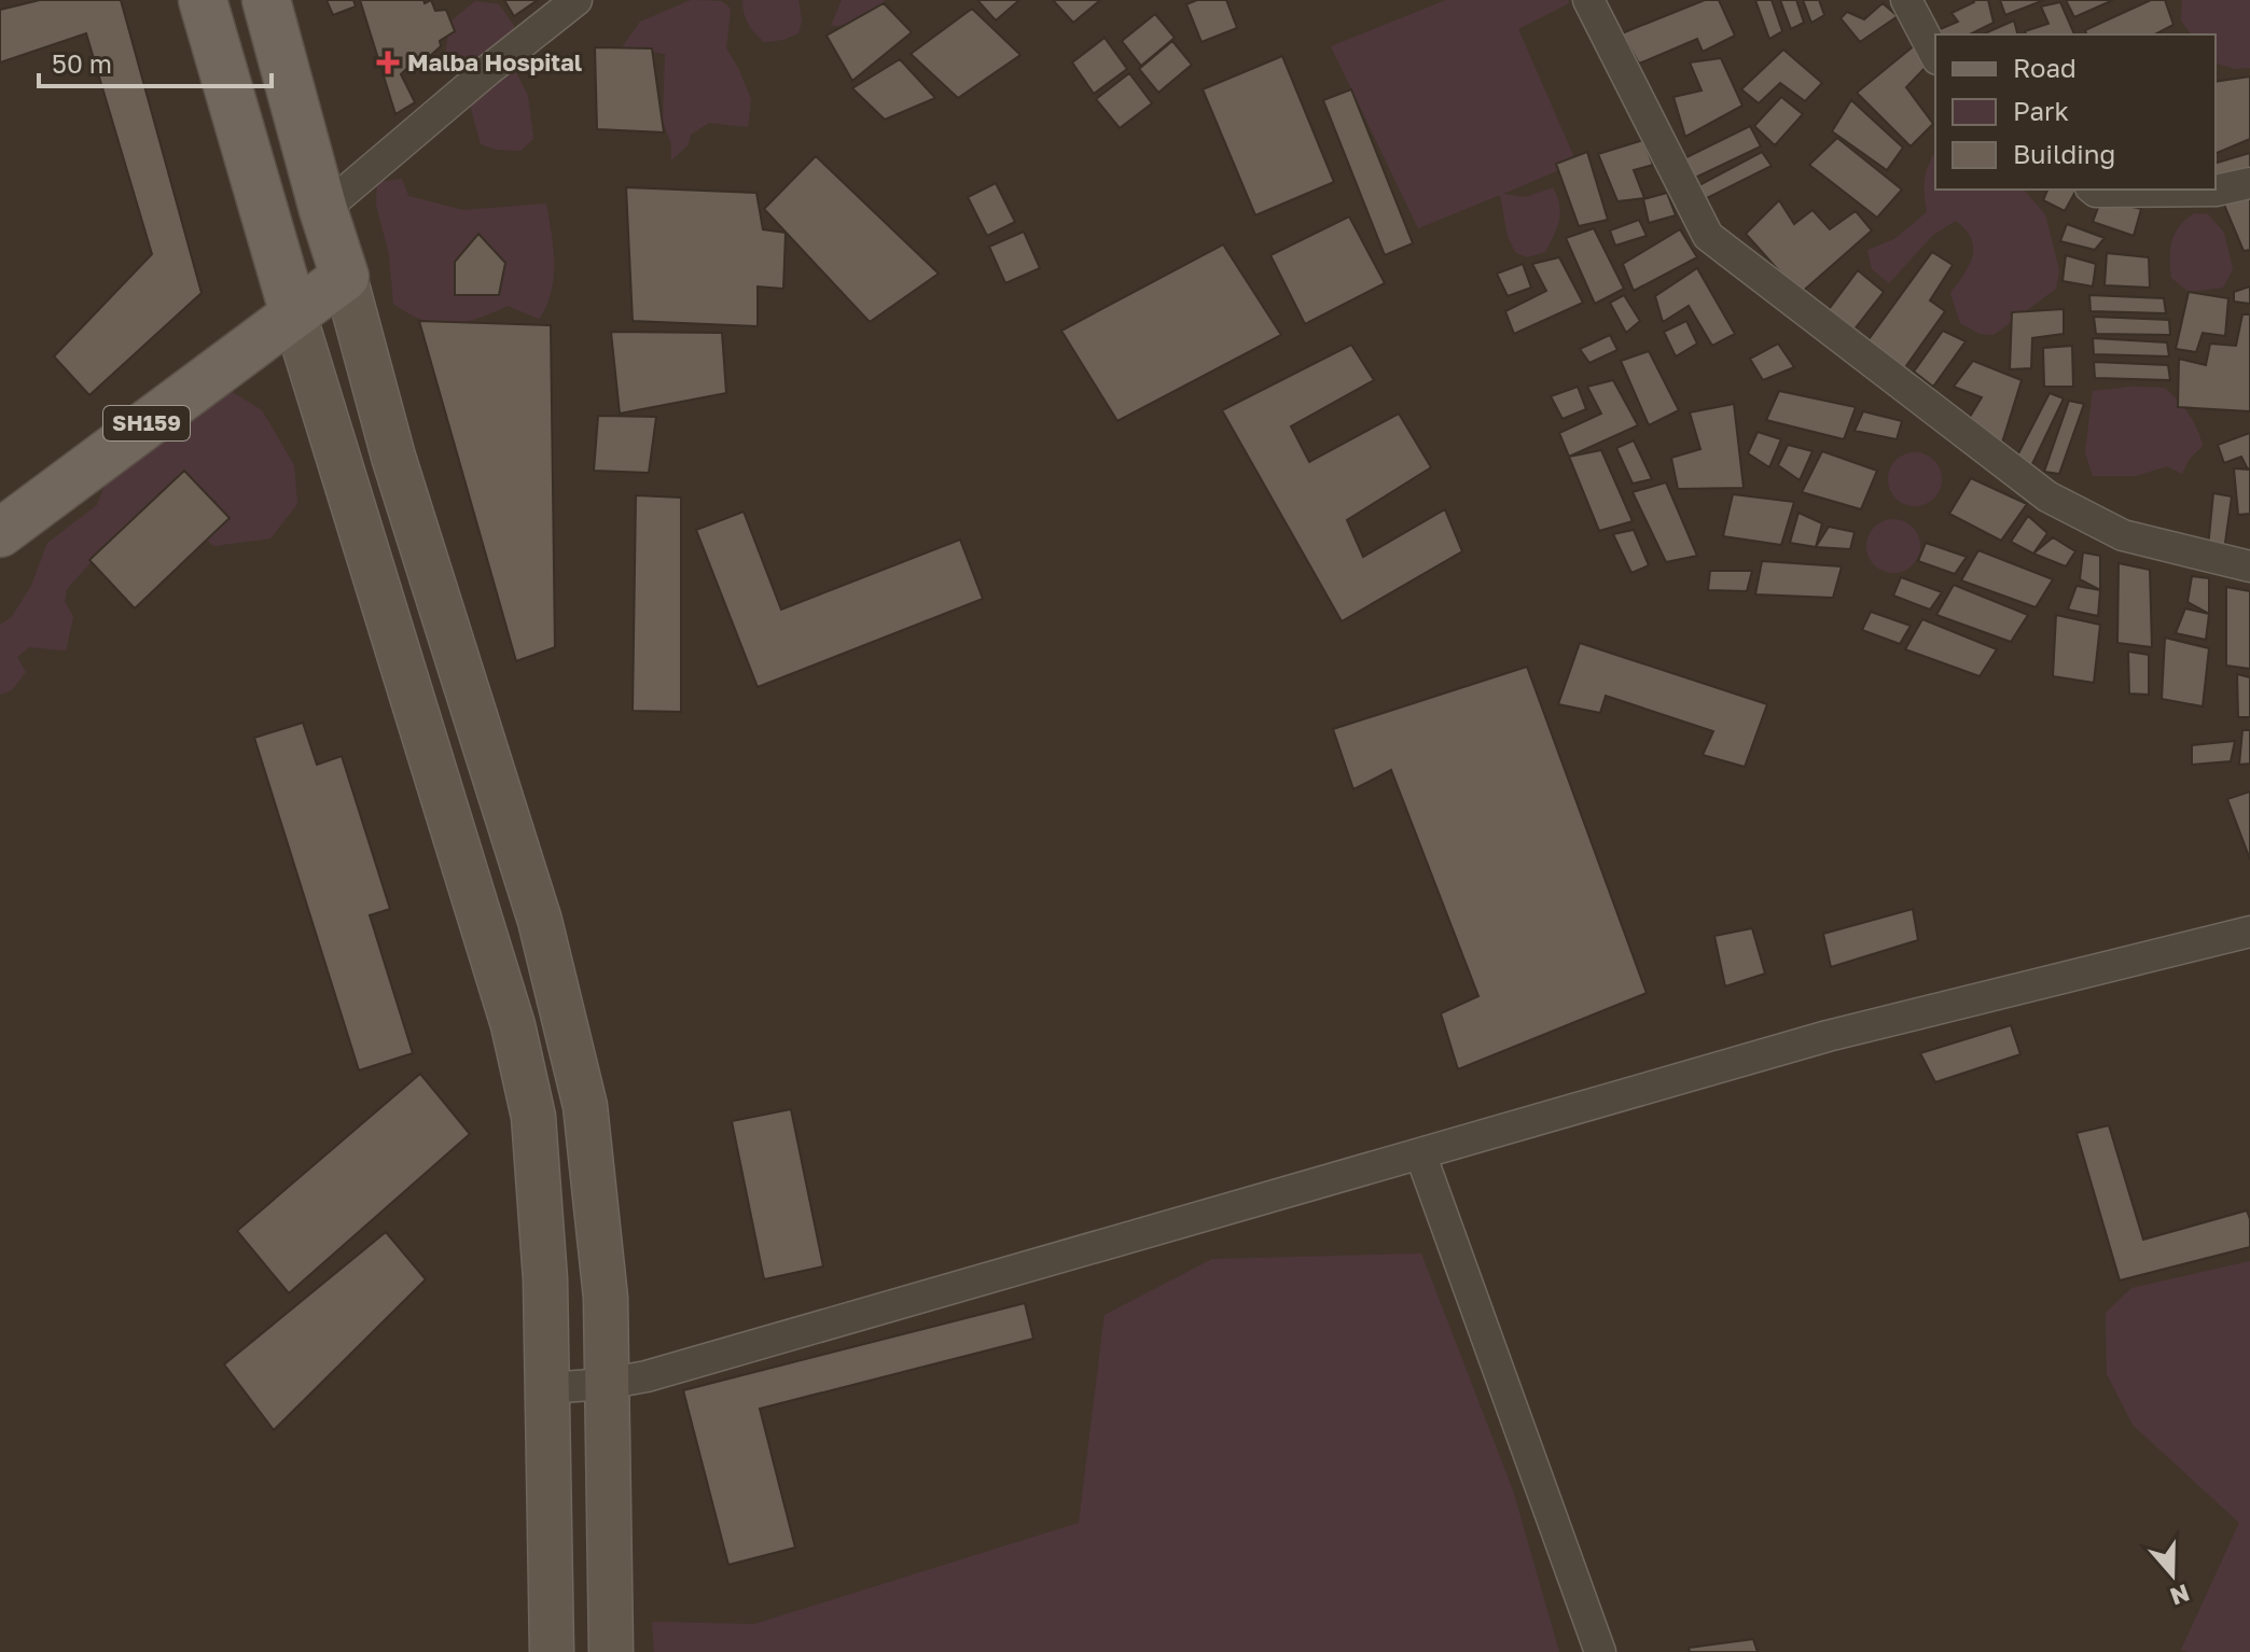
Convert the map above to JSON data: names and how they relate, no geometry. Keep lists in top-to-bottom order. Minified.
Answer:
{"streets":{"main road":["SH159"]},"places":{"health":["Malba Hospital"]},"legend":["Road","Park","Building"],"scale_bar":"50 m","north":"bottom"}
